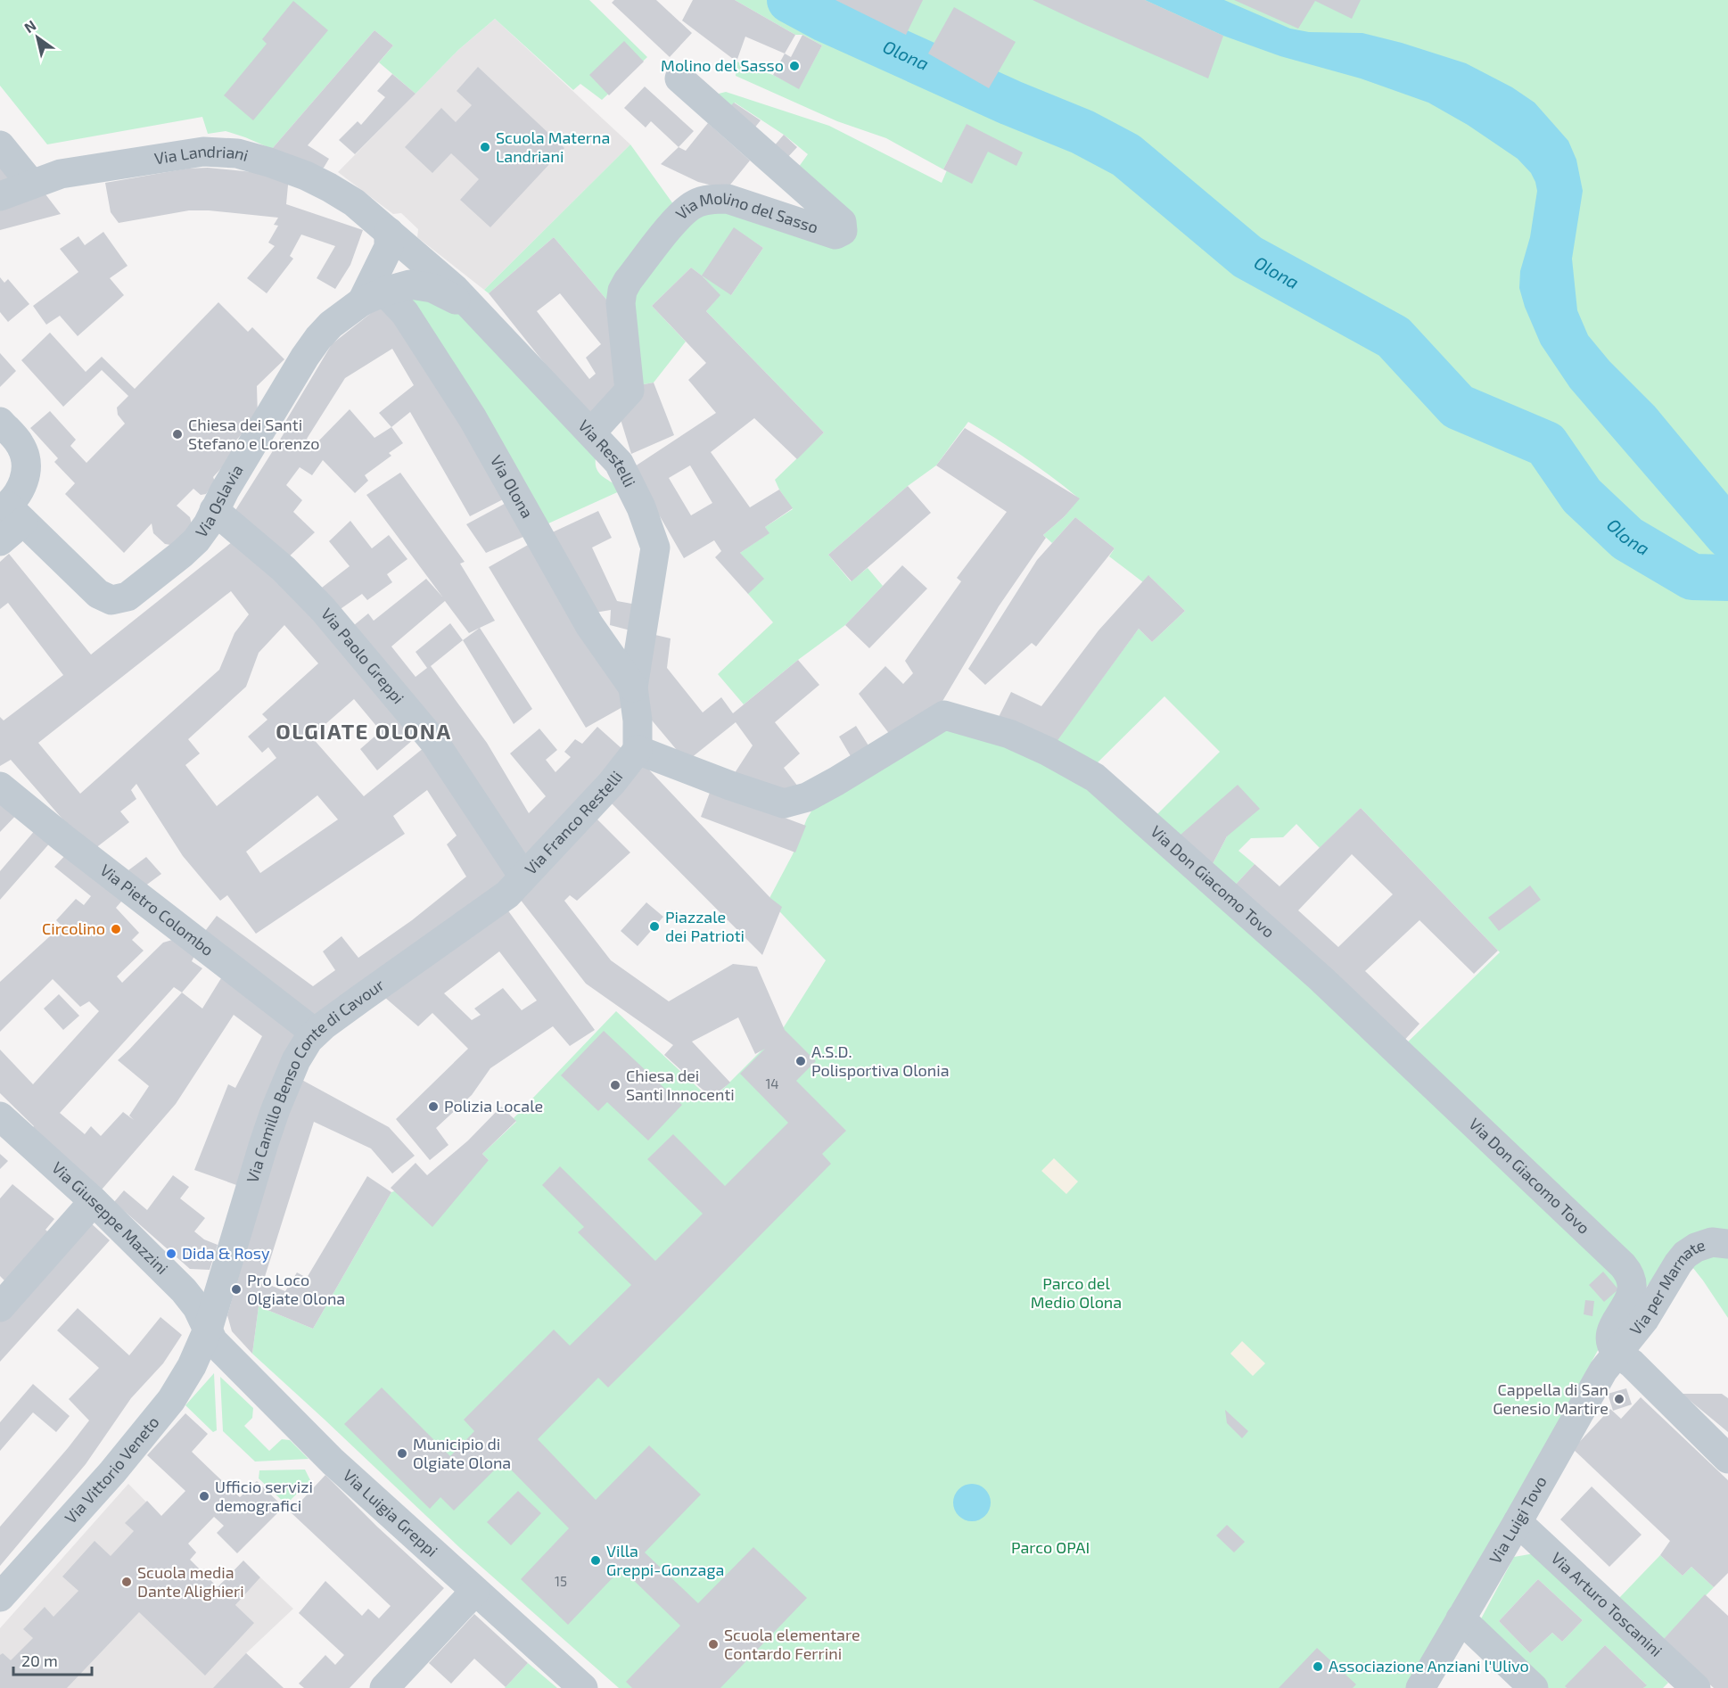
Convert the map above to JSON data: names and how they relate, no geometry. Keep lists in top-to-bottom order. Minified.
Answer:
{"streets":{"street":["Via Landriani","Via Molino del Sasso","Via Restelli","Via Olona","Via Oslavia","Via Paolo Greppi","Via Franco Restelli","Via Don Giacomo Tovo","Via Pietro Colombo","Via Camillo Benso Conte di Cavour","Via Giuseppe Mazzini","Via per Marnate","Via Vittorio Veneto","Via Luigia Greppi","Via Luigi Tovo","Via Arturo Toscanini"]},"crossings":[["Via Landriani","Via Restelli"],["Via Landriani","Via Oslavia"],["Via Molino del Sasso","Via Restelli"],["Via Restelli","Via Olona"],["Via Restelli","Via Oslavia"],["Via Restelli","Via Franco Restelli"],["Via Restelli","Via Don Giacomo Tovo"],["Via Olona","Via Oslavia"],["Via Oslavia","Via Paolo Greppi"],["Via Paolo Greppi","Via Franco Restelli"],["Via Paolo Greppi","Via Camillo Benso Conte di Cavour"],["Via Franco Restelli","Via Don Giacomo Tovo"],["Via Franco Restelli","Via Camillo Benso Conte di Cavour"],["Via Don Giacomo Tovo","Via per Marnate"],["Via Don Giacomo Tovo","Via Luigi Tovo"],["Via Pietro Colombo","Via Camillo Benso Conte di Cavour"],["Via Camillo Benso Conte di Cavour","Via Giuseppe Mazzini"],["Via Camillo Benso Conte di Cavour","Via Vittorio Veneto"],["Via Camillo Benso Conte di Cavour","Via Luigia Greppi"],["Via Giuseppe Mazzini","Via Vittorio Veneto"],["Via Giuseppe Mazzini","Via Luigia Greppi"],["Via per Marnate","Via Luigi Tovo"],["Via Vittorio Veneto","Via Luigia Greppi"],["Via Luigi Tovo","Via Arturo Toscanini"]],"districts":["OLGIATE OLONA"],"water":["Olona"],"parks":["Parco del Medio Olona","Parco OPAI"],"places":["Molino del Sasso","Scuola Materna Landriani","Chiesa dei Santi Stefano e Lorenzo","Piazzale dei Patrioti","Circolino","A.S.D. Polisportiva Olonia","Chiesa dei Santi Innocenti","Polizia Locale","Dida & Rosy","Pro Loco Olgiate Olona","Cappella di San Genesio Martire","Municipio di Olgiate Olona","Ufficio servizi demografici","Villa Greppi-Gonzaga","Scuola media Dante Alighieri","Scuola elementare Contardo Ferrini","Associazione Anziani l'Ulivo"],"house_numbers":["14","15"],"scale_bar":"20 m","north":"top left"}
